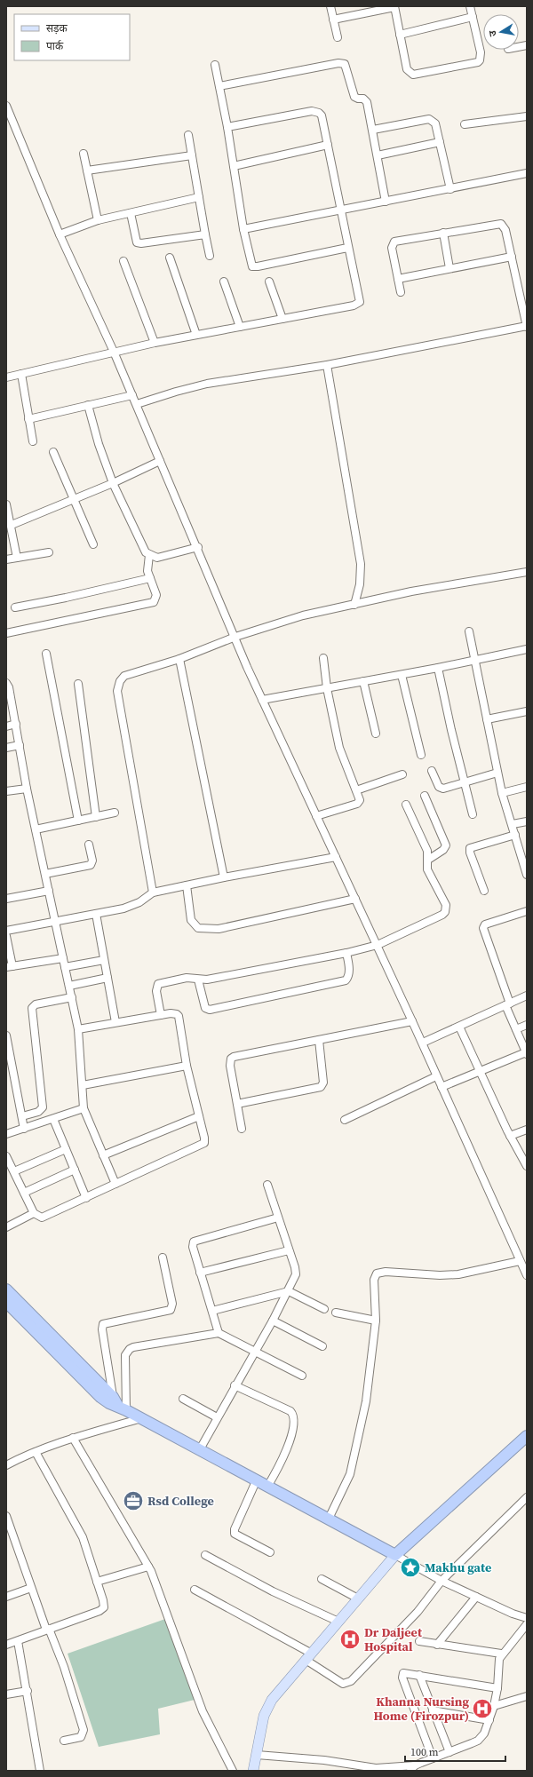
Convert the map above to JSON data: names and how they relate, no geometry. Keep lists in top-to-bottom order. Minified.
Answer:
{"places":{"office":["Rsd College"],"place":["Makhu gate"],"hospital":["Dr Daljeet Hospital","Khanna Nursing Home (Firozpur)"]},"legend":["सड़क","पार्क"],"scale_bar":"100 m","north":"left"}
